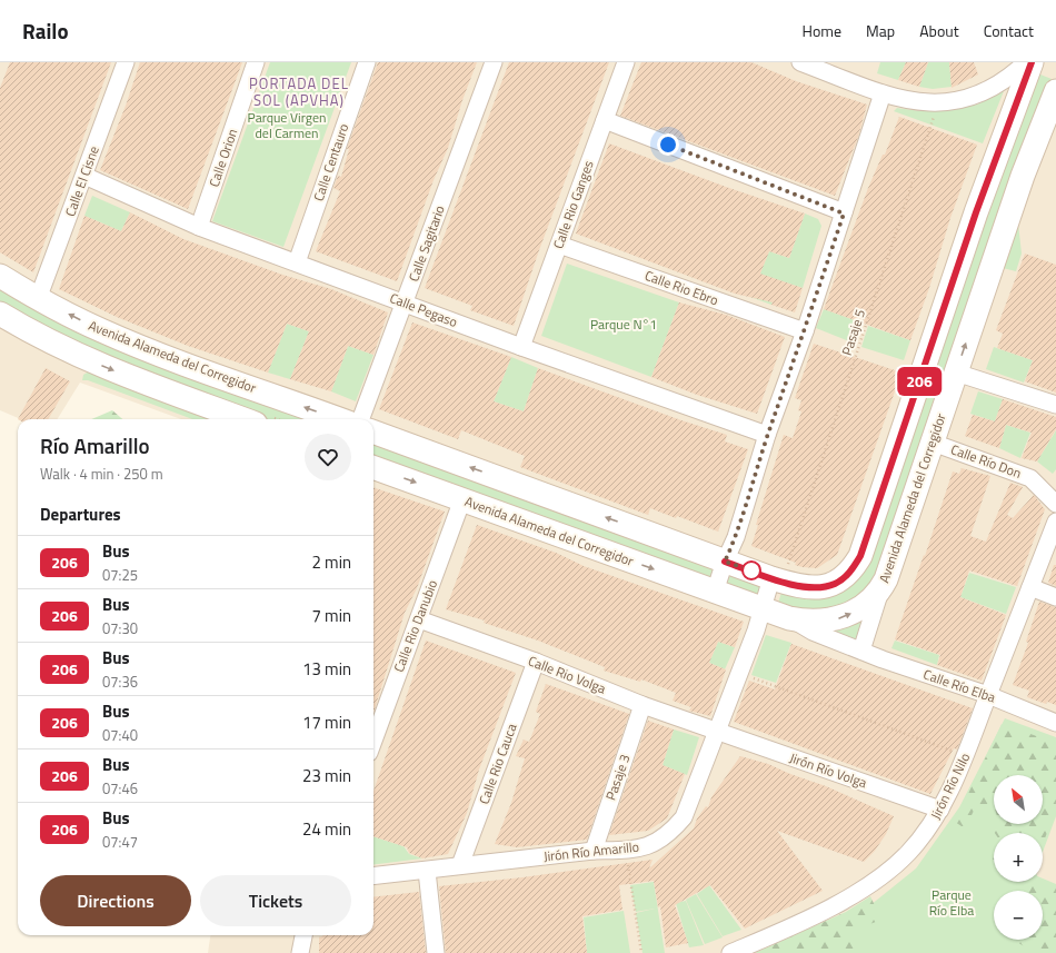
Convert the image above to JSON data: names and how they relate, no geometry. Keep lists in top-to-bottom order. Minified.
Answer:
{"streets":{"main road":["Avenida Alameda del Corregidor"],"street":["Calle Orion","Calle Centauro","Calle El Cisne","Calle Rio Ganges","Calle Sagitario","Calle Rio Ebro","Calle Pegaso","Calle Río Don","Calle Rio Danubio","Calle Rio Volga","Calle Río Elba","Calle Rio Cauca","Jirón Río Volga","Pasaje 3","Jirón Río Nilo","Jirón Río Amarillo"],"path":["Pasaje 5"]},"crossings":[["Calle Orion","Calle Pegaso"],["Calle Centauro","Calle Pegaso"],["Calle El Cisne","Calle Pegaso"],["Calle El Cisne","Avenida Alameda del Corregidor"],["Calle Rio Ganges","Calle Rio Ebro"],["Calle Rio Ganges","Calle Pegaso"],["Calle Sagitario","Calle Pegaso"],["Pasaje 5","Jirón Río Amarillo"],["Avenida Alameda del Corregidor","Calle Río Don"],["Avenida Alameda del Corregidor","Calle Rio Danubio"],["Avenida Alameda del Corregidor","Calle Río Elba"],["Avenida Alameda del Corregidor","Jirón Río Amarillo"],["Calle Rio Danubio","Calle Rio Volga"],["Calle Rio Volga","Calle Rio Cauca"],["Calle Rio Volga","Jirón Río Volga"],["Calle Rio Volga","Pasaje 3"],["Calle Rio Volga","Jirón Río Amarillo"],["Calle Río Elba","Jirón Río Nilo"],["Calle Rio Cauca","Jirón Río Amarillo"],["Jirón Río Volga","Jirón Río Nilo"],["Jirón Río Volga","Jirón Río Amarillo"],["Pasaje 3","Jirón Río Amarillo"]],"districts":["PORTADA DEL SOL (APVHA)"],"parks":["Parque Virgen del Carmen","Parque N°1","Parque Río Elba"],"lines":["bus line 206"],"north":"top left","page":{"header":"Railo","nav":["Home","Map","About","Contact"],"on_map":"206","heading":[["Río Amarillo","Walk · 4 min · 250 m"],"Departures"],"list":[{"mark":"206","name":"Bus","note":"07:25","value":"2 min"},{"mark":"206","name":"Bus","note":"07:30","value":"7 min"},{"mark":"206","name":"Bus","note":"07:36","value":"13 min"},{"mark":"206","name":"Bus","note":"07:40","value":"17 min"},{"mark":"206","name":"Bus","note":"07:46","value":"23 min"},{"mark":"206","name":"Bus","note":"07:47","value":"24 min"}],"map_buttons":["+","−"],"buttons":["Directions","Tickets"]}}
